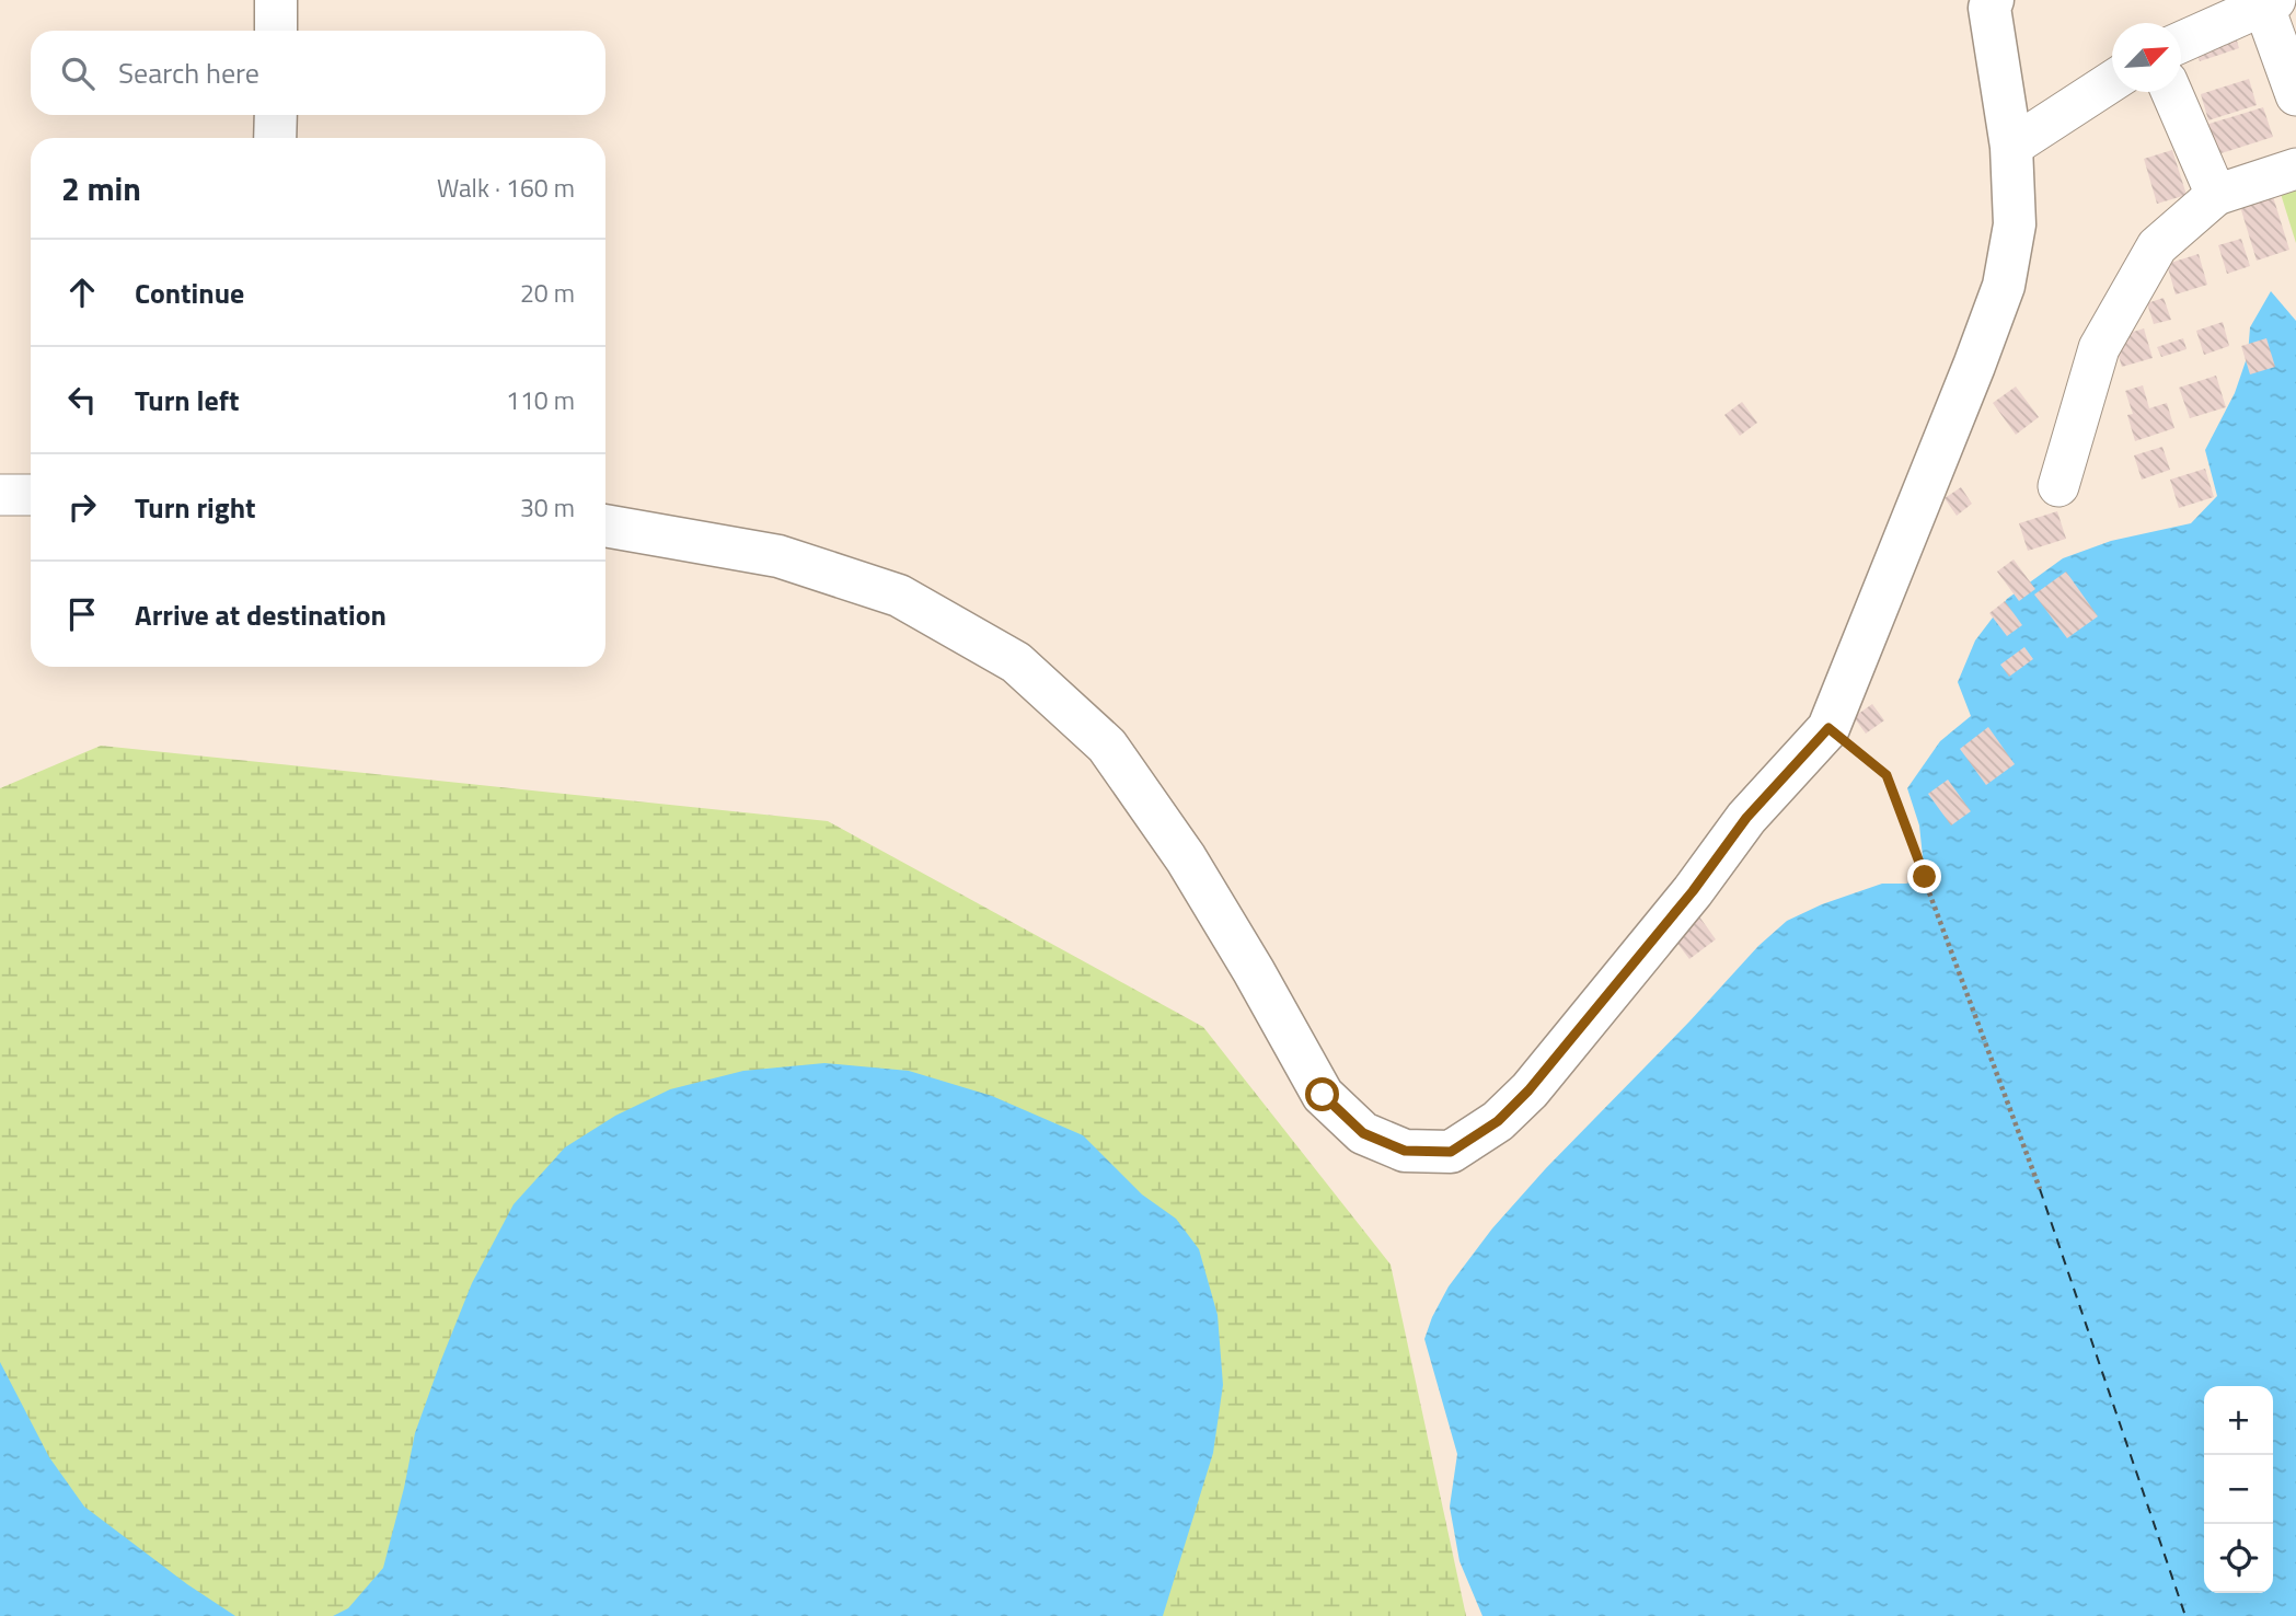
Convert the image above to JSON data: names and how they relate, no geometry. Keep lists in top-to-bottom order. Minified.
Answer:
{"north":"top right","page":{"search":"Search here","heading":["2 min","Walk · 160 m"],"list":[["Continue","20 m"],["Turn left","110 m"],["Turn right","30 m"],"Arrive at destination"],"map_buttons":["+","−"]}}
